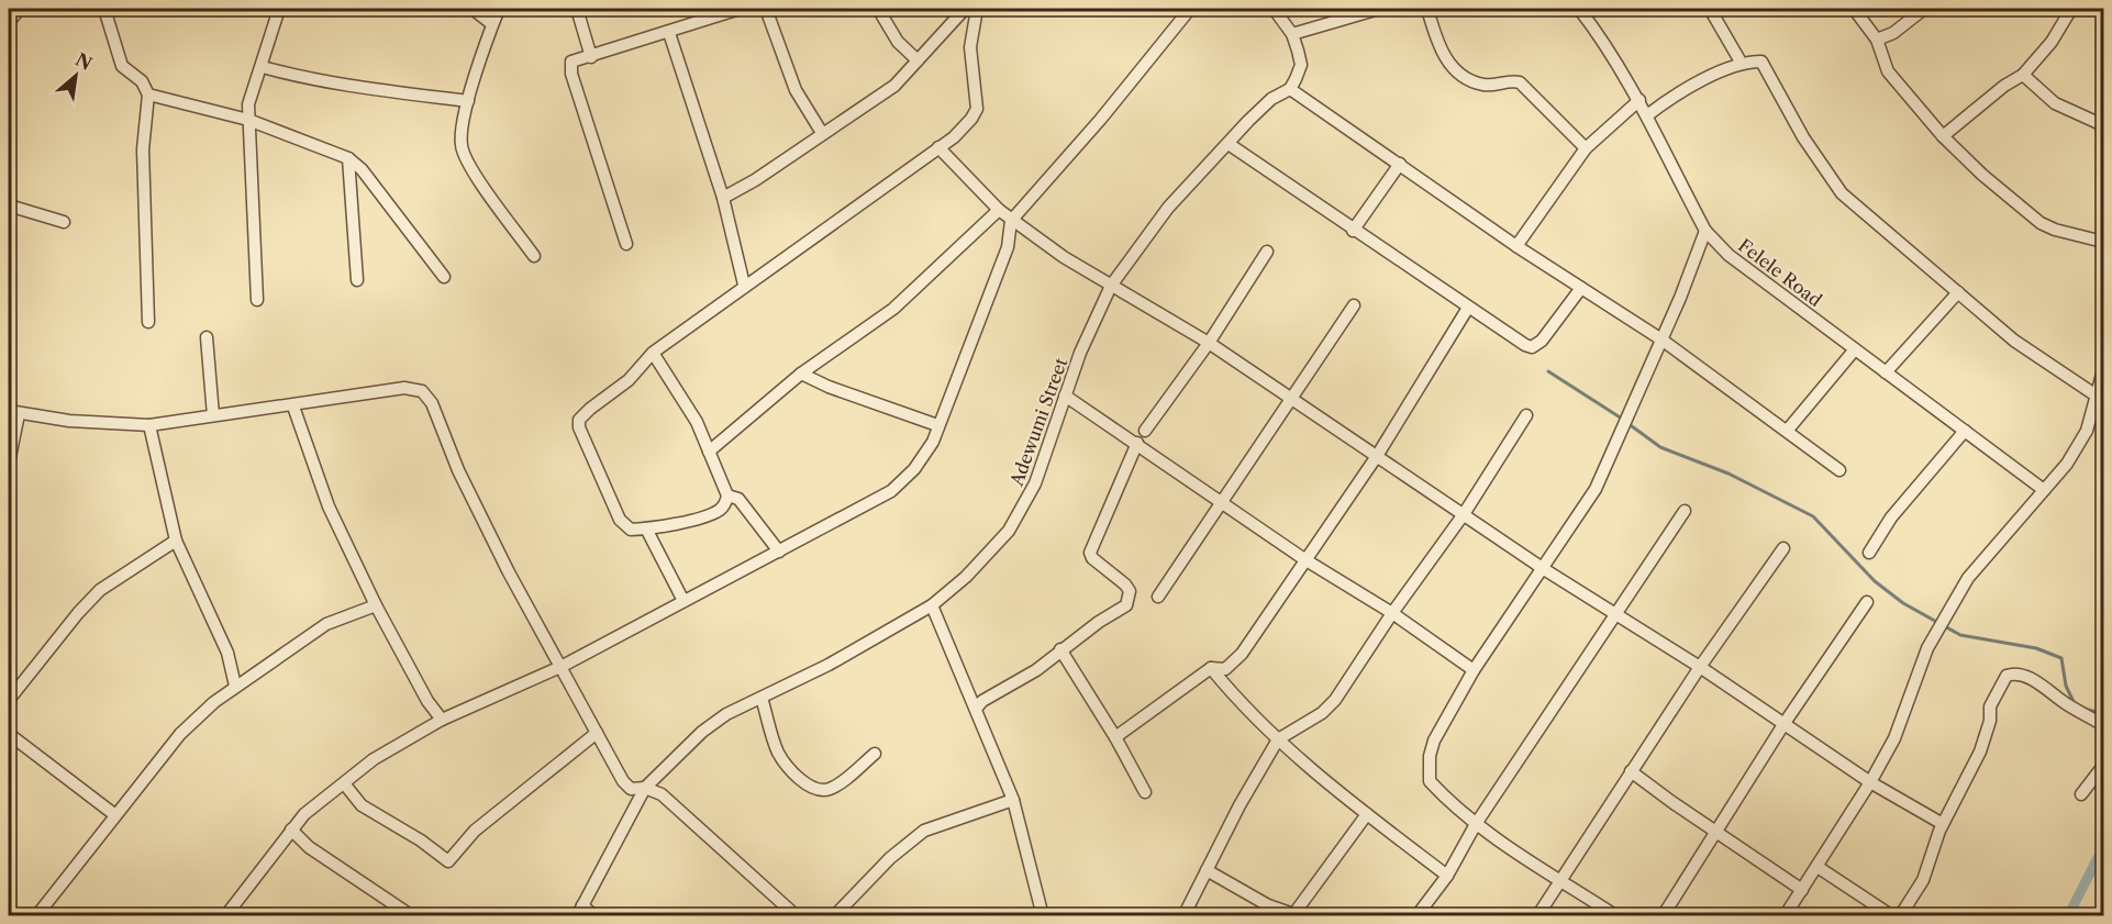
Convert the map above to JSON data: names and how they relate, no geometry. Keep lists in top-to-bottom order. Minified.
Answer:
{"streets":{"street":["Felele Road","Adewumi Street"]},"north":"top right"}
